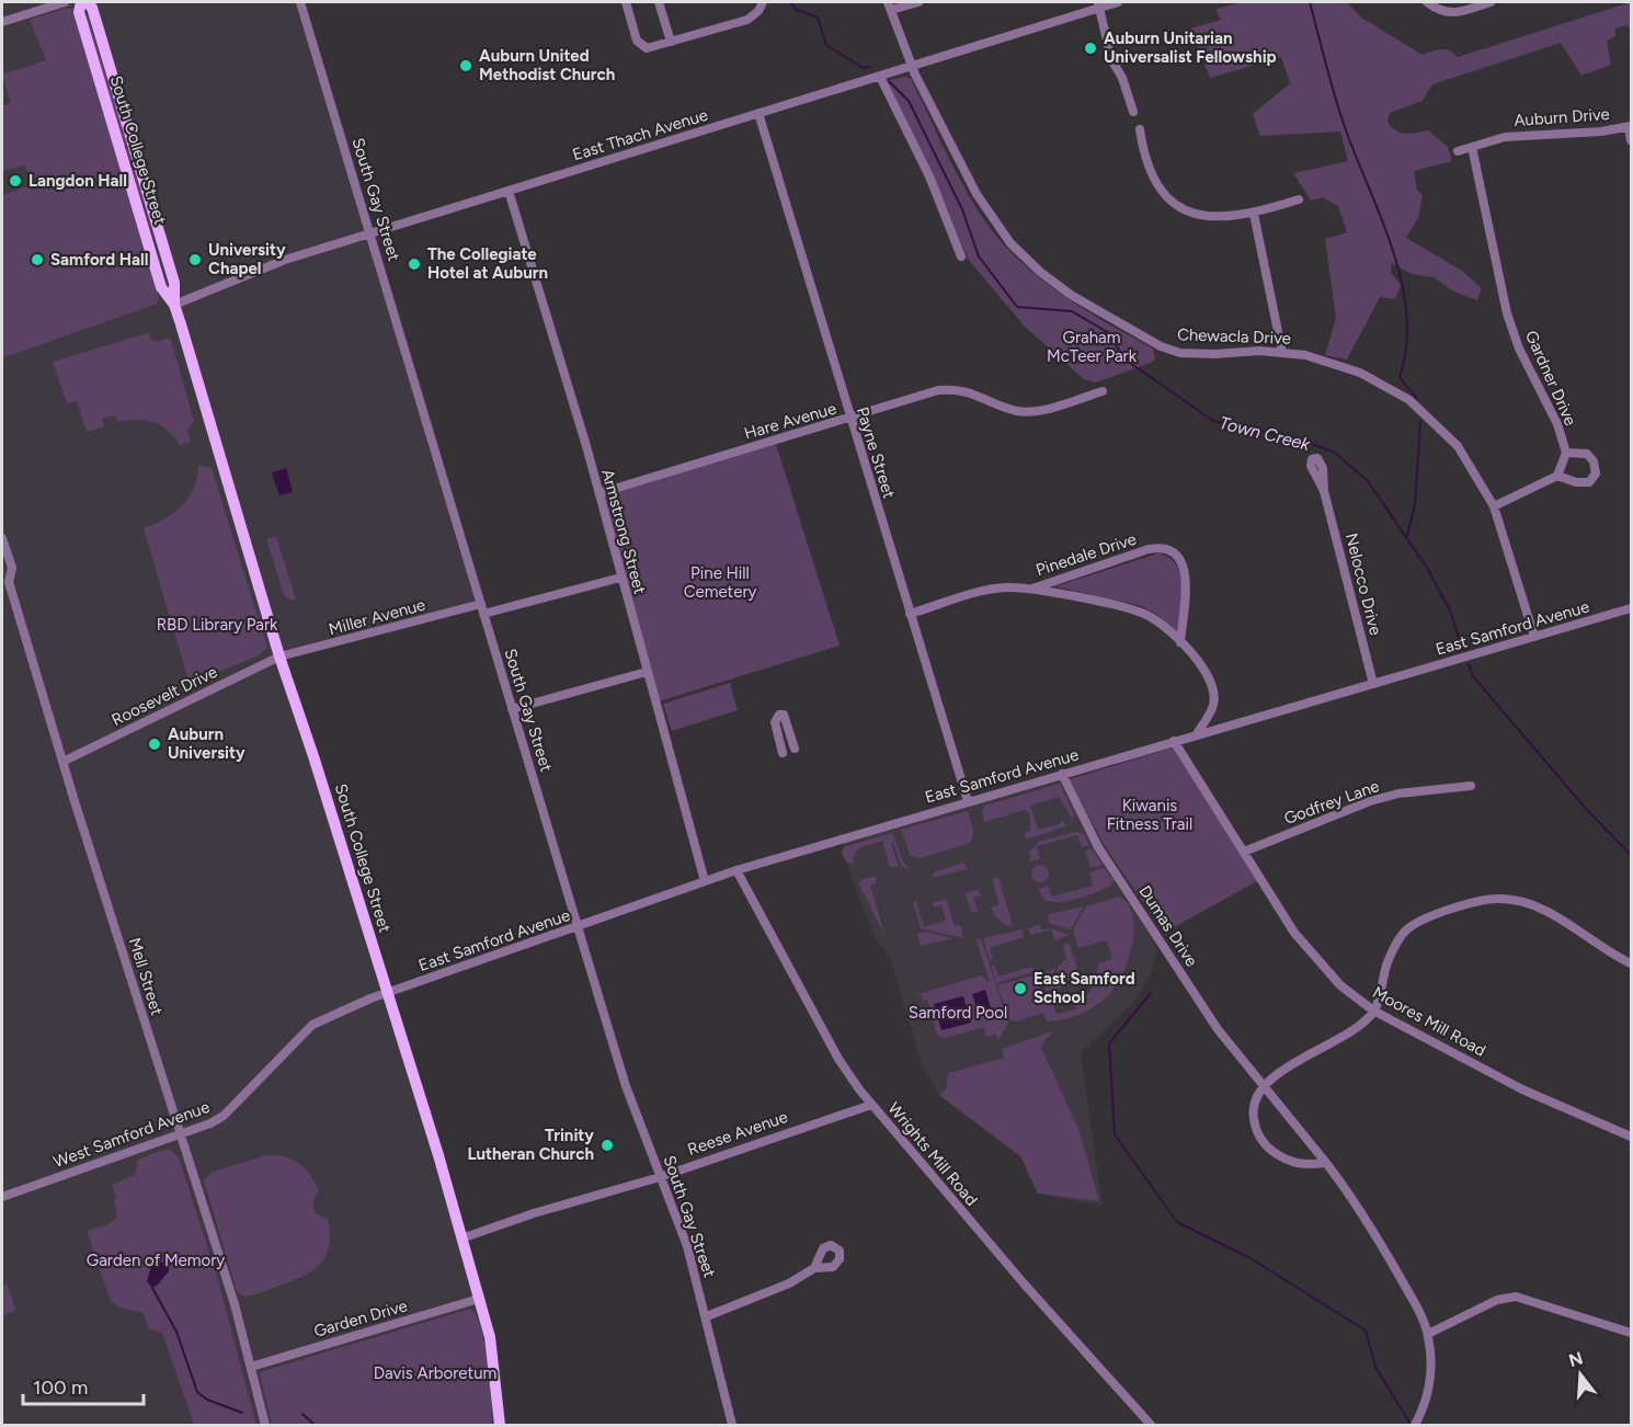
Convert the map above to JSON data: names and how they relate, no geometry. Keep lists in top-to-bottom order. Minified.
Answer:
{"streets":{"main road":["South College Street"],"street":["Auburn Drive","East Thach Avenue","South Gay Street","Chewacla Drive","Gardner Drive","Hare Avenue","Payne Street","Armstrong Street","Pinedale Drive","Nelocco Drive","Miller Avenue","East Samford Avenue","Roosevelt Drive","Godfrey Lane","Dumas Drive","Mell Street","Moores Mill Road","Reese Avenue","West Samford Avenue","Wrights Mill Road","Garden Drive"]},"crossings":[["Auburn Drive","Gardner Drive"],["East Thach Avenue","South College Street"],["East Thach Avenue","South Gay Street"],["East Thach Avenue","Chewacla Drive"],["East Thach Avenue","Payne Street"],["East Thach Avenue","Armstrong Street"],["South College Street","Miller Avenue"],["South College Street","East Samford Avenue"],["South College Street","Roosevelt Drive"],["South College Street","Reese Avenue"],["South College Street","West Samford Avenue"],["South College Street","Garden Drive"],["South Gay Street","Miller Avenue"],["South Gay Street","East Samford Avenue"],["South Gay Street","Reese Avenue"],["Chewacla Drive","East Samford Avenue"],["Hare Avenue","Payne Street"],["Hare Avenue","Armstrong Street"],["Payne Street","Pinedale Drive"],["Payne Street","East Samford Avenue"],["Armstrong Street","Miller Avenue"],["Armstrong Street","East Samford Avenue"],["Pinedale Drive","East Samford Avenue"],["Nelocco Drive","East Samford Avenue"],["Miller Avenue","Roosevelt Drive"],["East Samford Avenue","Dumas Drive"],["East Samford Avenue","Moores Mill Road"],["East Samford Avenue","West Samford Avenue"],["East Samford Avenue","Wrights Mill Road"],["Roosevelt Drive","Mell Street"],["Godfrey Lane","Moores Mill Road"],["Mell Street","West Samford Avenue"],["Mell Street","Garden Drive"],["Reese Avenue","Wrights Mill Road"]],"water":["Town Creek"],"parks":["Graham McTeer Park","Pine Hill Cemetery","RBD Library Park","Kiwanis Fitness Trail","Samford Pool","Garden of Memory","Davis Arboretum"],"places":["Auburn Unitarian Universalist Fellowship","Auburn United Methodist Church","Langdon Hall","Samford Hall","University Chapel","The Collegiate Hotel at Auburn","Auburn University","East Samford School","Trinity Lutheran Church"],"scale_bar":"100 m","north":"top"}
